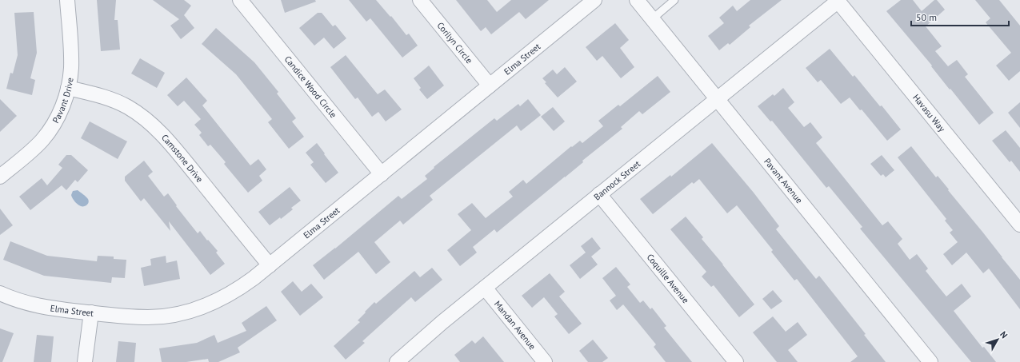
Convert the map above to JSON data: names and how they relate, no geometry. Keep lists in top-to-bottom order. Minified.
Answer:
{"streets":{"street":["Corilyn Circle","Elma Street","Candice Wood Circle","Pavant Drive","Havasu Way","Camstone Drive","Bannock Street","Pavant Avenue","Coquille Avenue","Mandan Avenue"]},"crossings":[["Corilyn Circle","Elma Street"],["Elma Street","Candice Wood Circle"],["Elma Street","Camstone Drive"],["Pavant Drive","Camstone Drive"],["Havasu Way","Bannock Street"],["Bannock Street","Pavant Avenue"],["Bannock Street","Coquille Avenue"],["Bannock Street","Mandan Avenue"]],"scale_bar":"50 m","north":"top right"}
